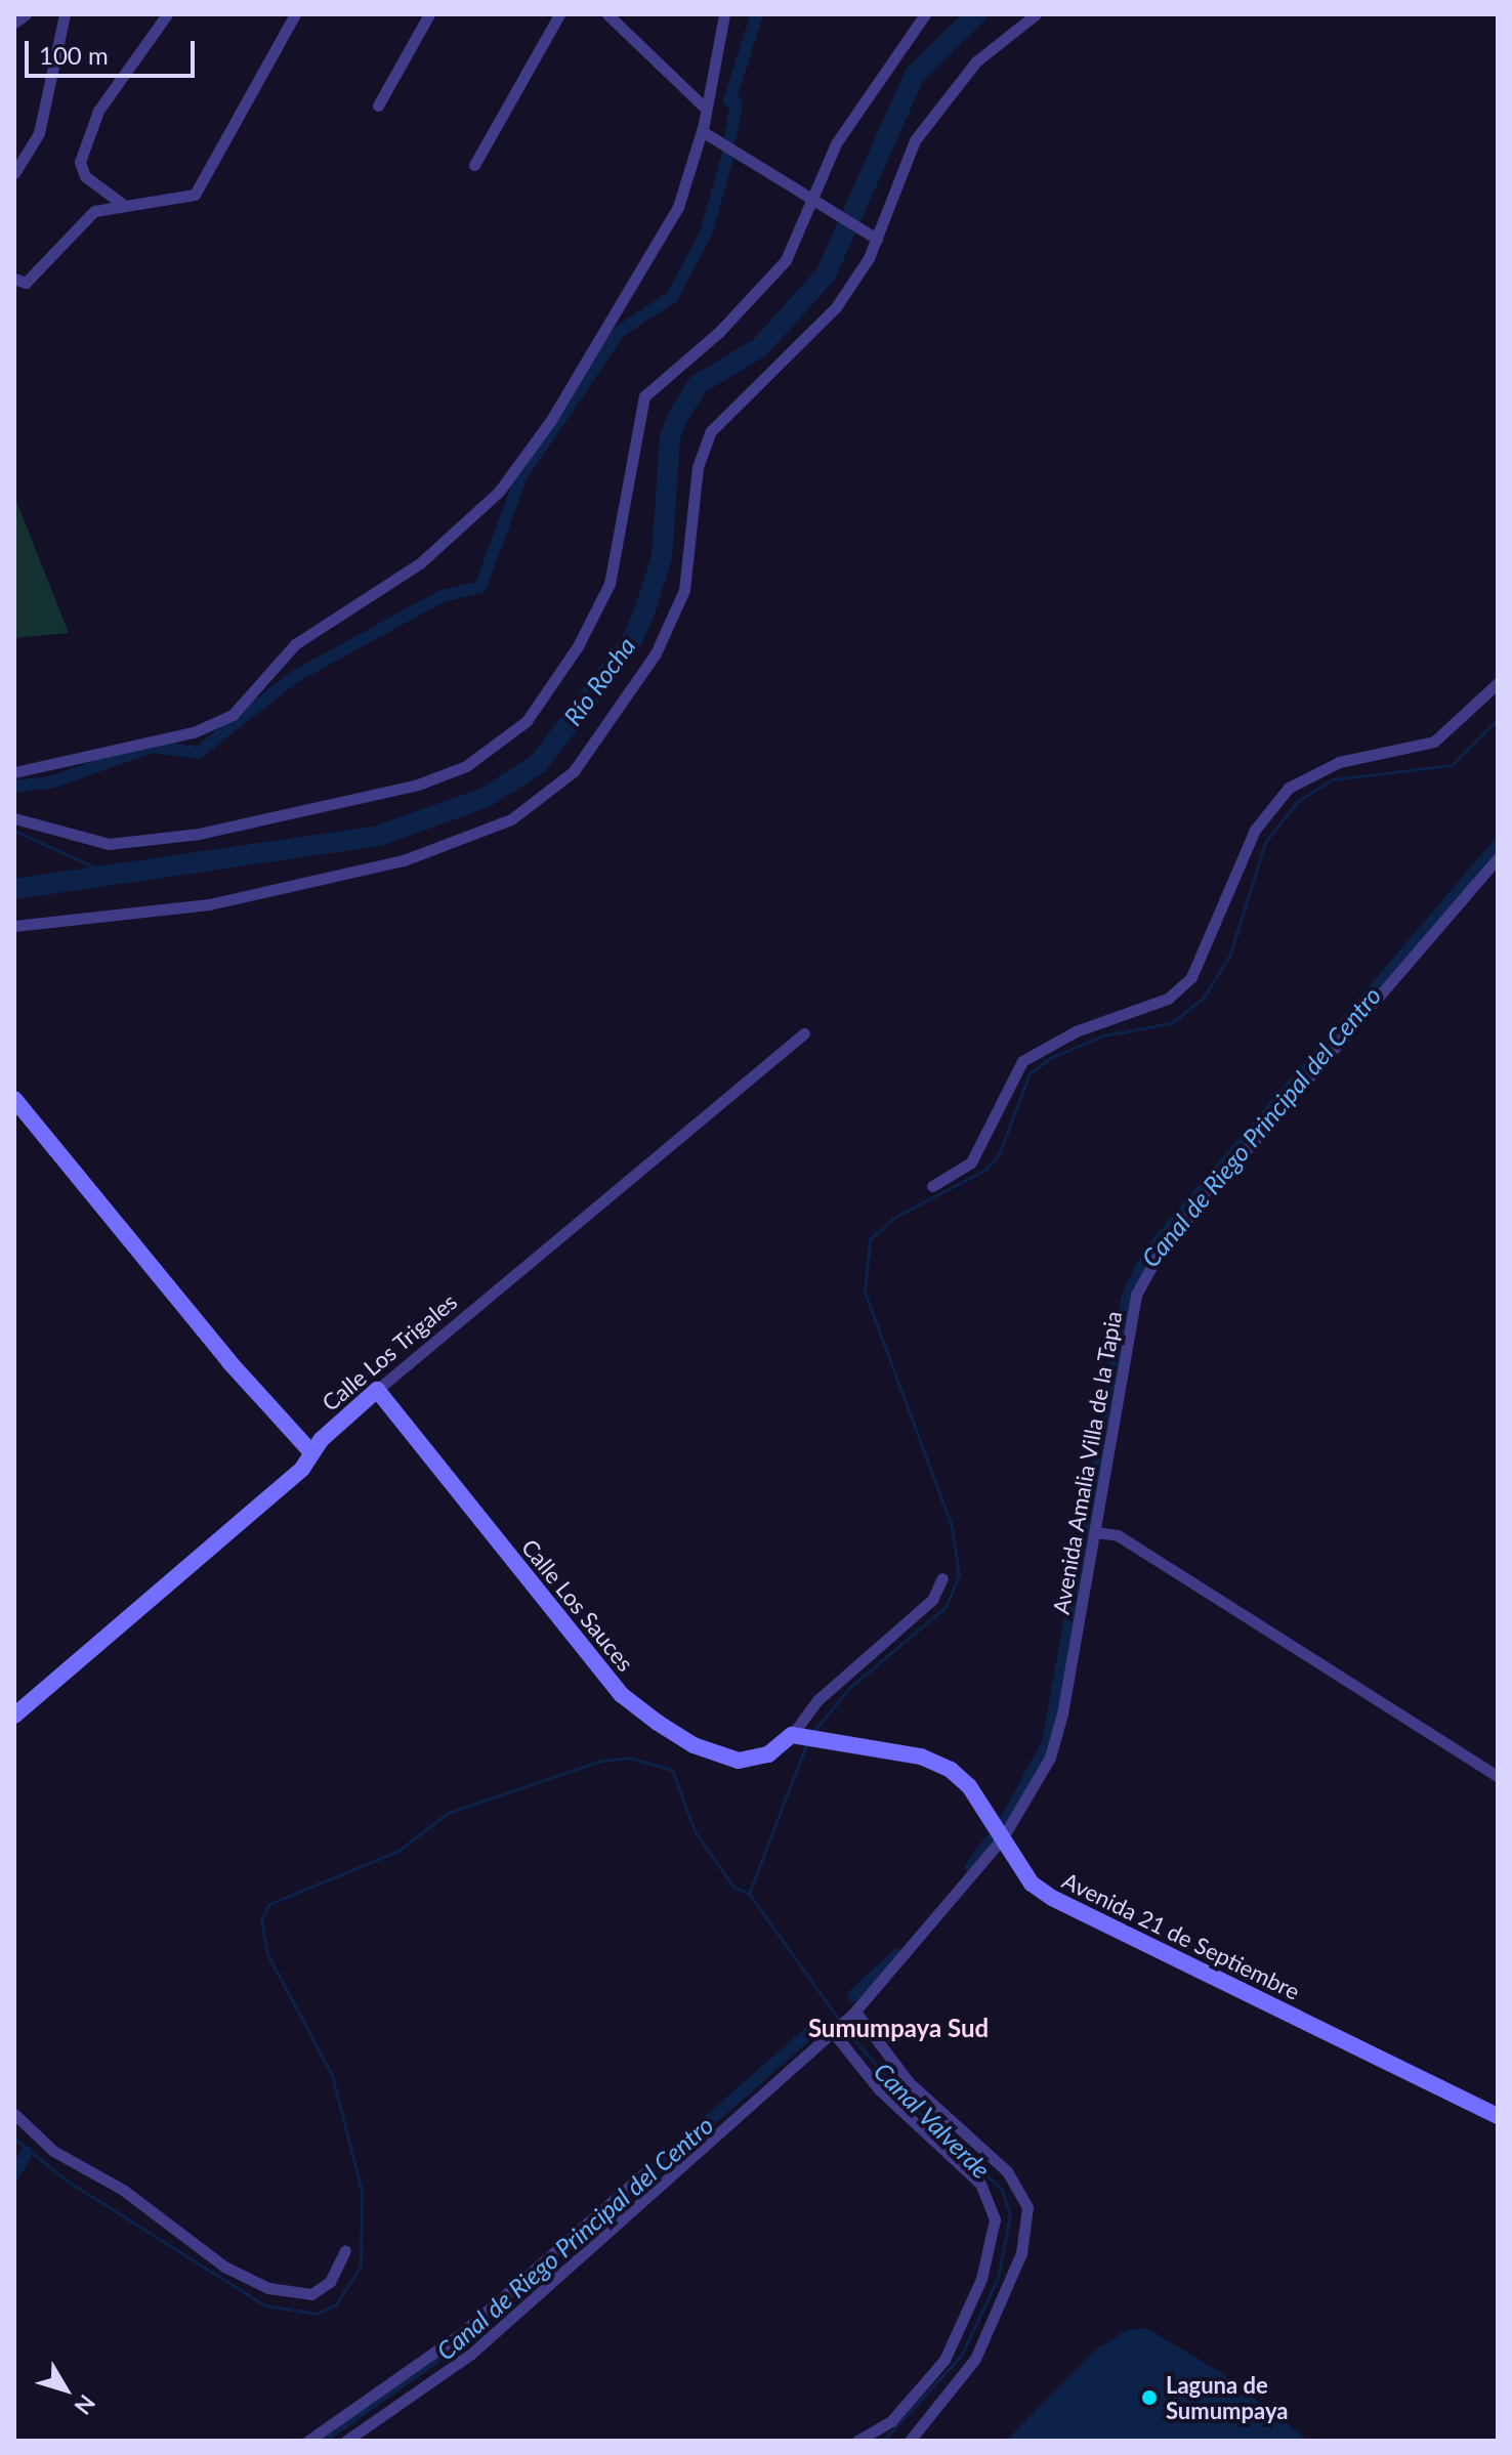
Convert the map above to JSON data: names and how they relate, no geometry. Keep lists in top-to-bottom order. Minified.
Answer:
{"streets":{"street":["Calle Los Trigales","Avenida Amalia Villa de la Tapia","Calle Los Sauces","Avenida 21 de Septiembre"]},"crossings":[["Calle Los Trigales","Calle Los Sauces"],["Avenida Amalia Villa de la Tapia","Avenida 21 de Septiembre"],["Calle Los Sauces","Avenida 21 de Septiembre"]],"districts":["Sumumpaya Sud"],"water":["Río Rocha","Canal de Riego Principal del Centro","Canal Valverde"],"places":["Laguna de Sumumpaya"],"scale_bar":"100 m","north":"bottom right"}
